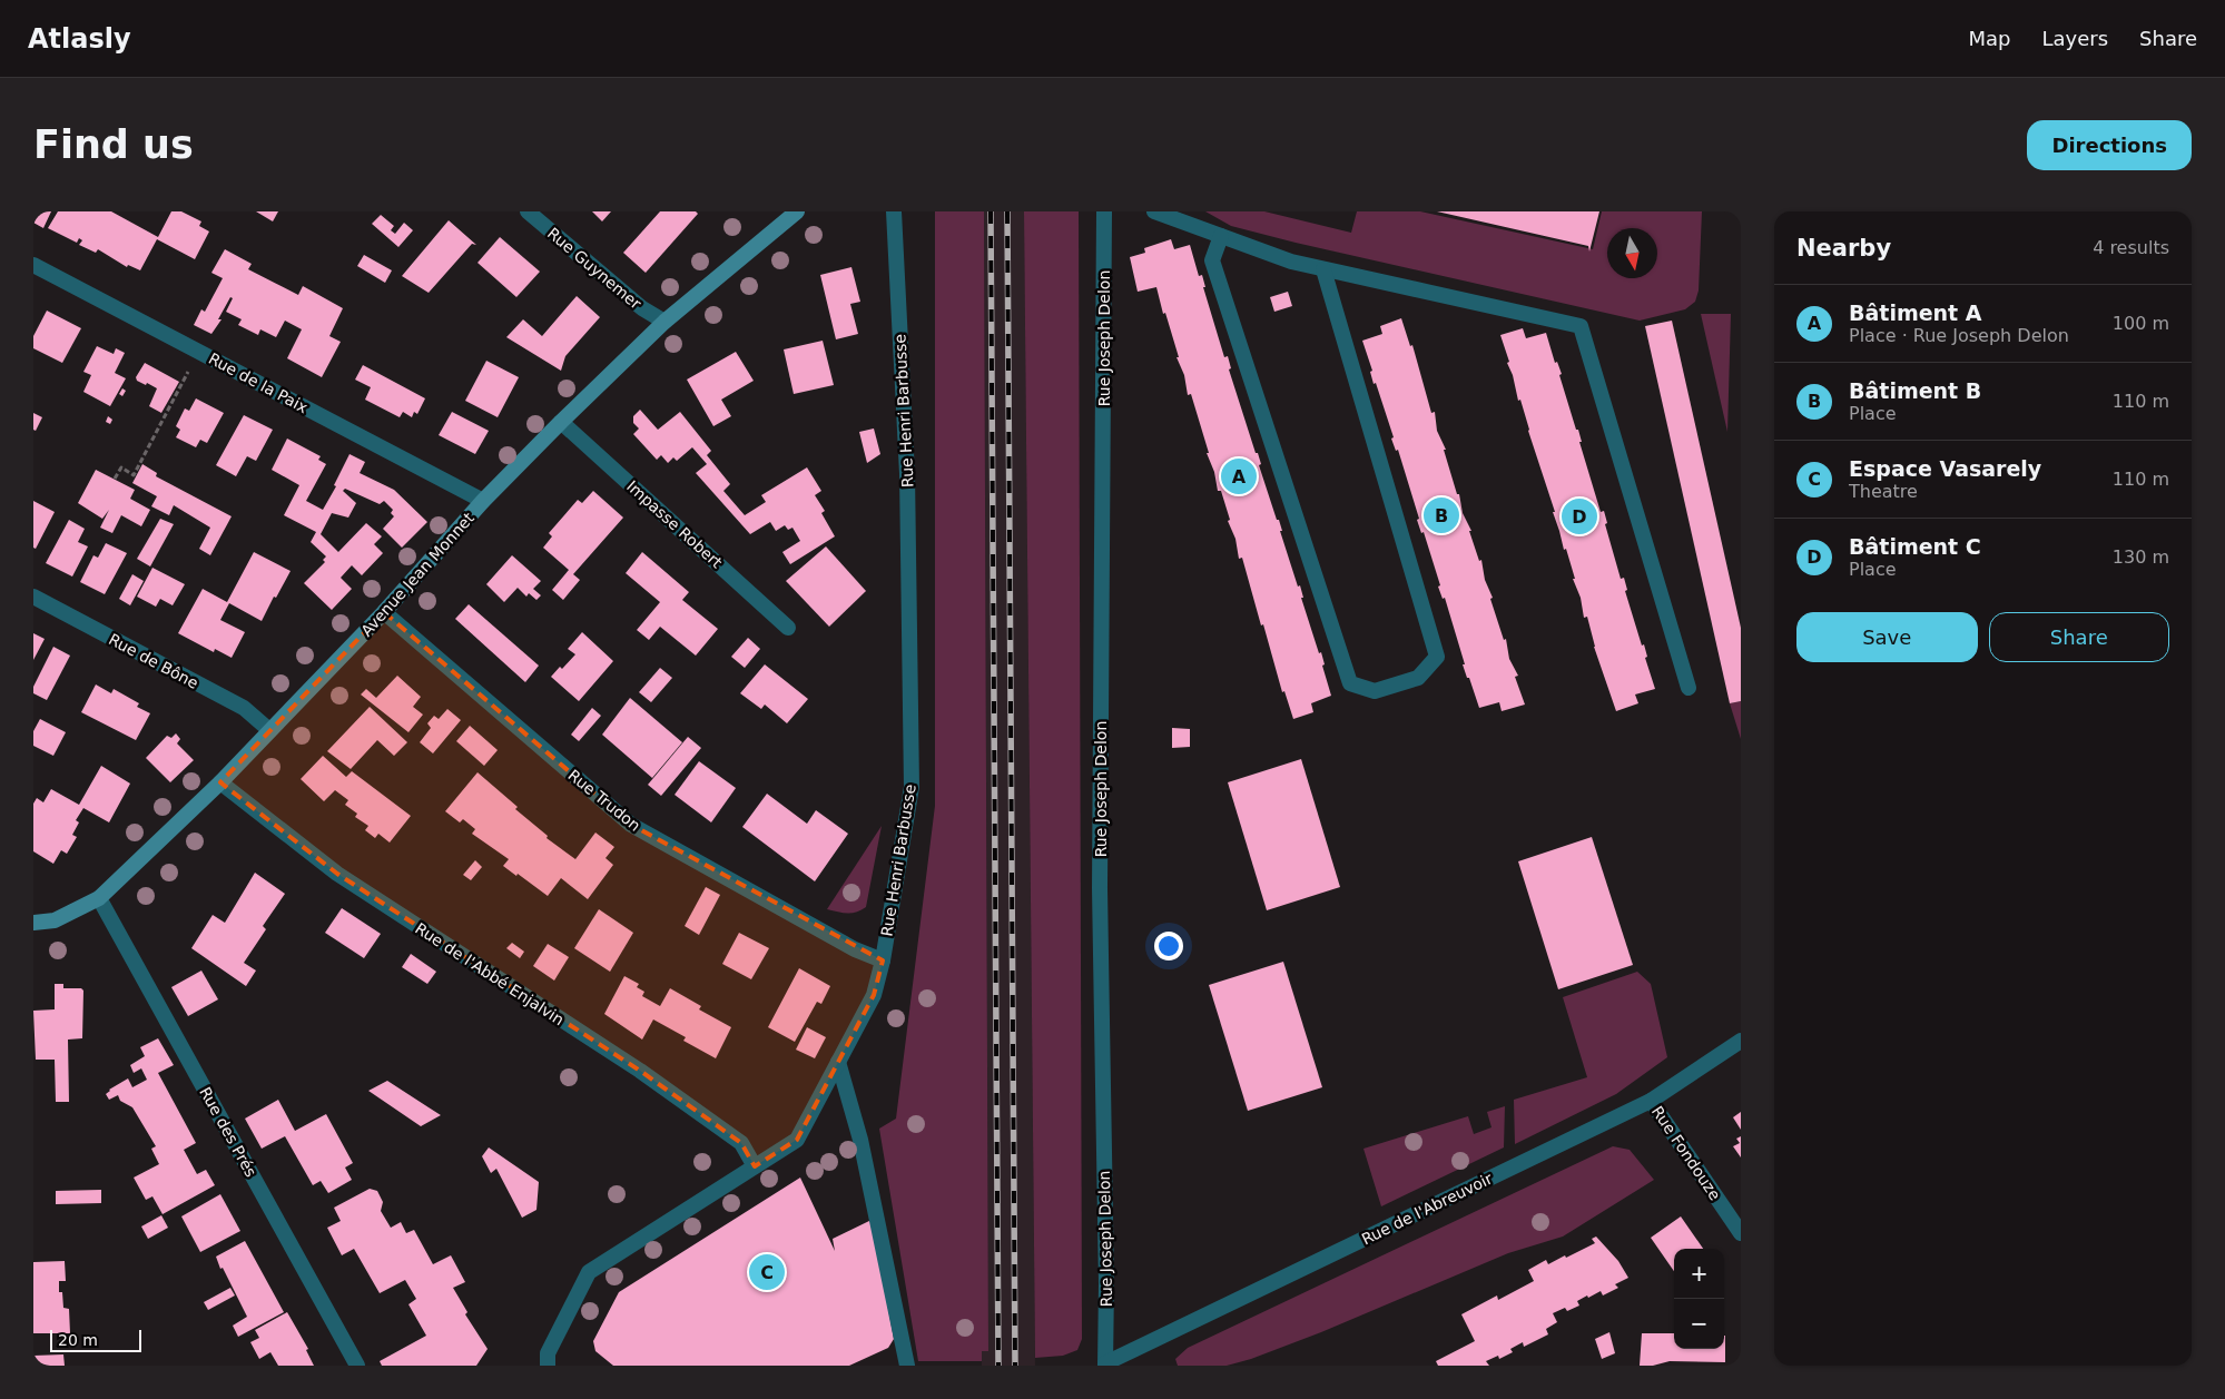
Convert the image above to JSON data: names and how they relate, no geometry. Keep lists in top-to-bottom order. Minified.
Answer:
{"streets":{"main road":["Avenue Jean Monnet"],"street":["Rue Guynemer","Rue Joseph Delon","Rue de la Paix","Rue Henri Barbusse","Impasse Robert","Rue de Bône","Rue Trudon","Rue de l'Abbé Enjalvin","Rue des Prés","Rue Fondouze","Rue de l'Abreuvoir"]},"crossings":[["Rue Guynemer","Avenue Jean Monnet"],["Rue Joseph Delon","Rue de l'Abreuvoir"],["Rue de la Paix","Avenue Jean Monnet"],["Rue Henri Barbusse","Rue Trudon"],["Rue Henri Barbusse","Rue de l'Abbé Enjalvin"],["Impasse Robert","Avenue Jean Monnet"],["Avenue Jean Monnet","Rue de Bône"],["Avenue Jean Monnet","Rue Trudon"],["Avenue Jean Monnet","Rue de l'Abbé Enjalvin"],["Avenue Jean Monnet","Rue des Prés"],["Rue Fondouze","Rue de l'Abreuvoir"]],"scale_bar":"20 m","north":"bottom","page":{"header":"Atlasly","nav":["Map","Layers","Share"],"buttons":["Directions",["Save","Share"]],"title":"Find us","heading":["Nearby","4 results"],"list":[{"mark":"A","name":"Bâtiment A","note":"Place · Rue Joseph Delon","value":"100 m"},{"mark":"B","name":"Bâtiment B","note":"Place","value":"110 m"},{"mark":"C","name":"Espace Vasarely","note":"Theatre","value":"110 m"},{"mark":"D","name":"Bâtiment C","note":"Place","value":"130 m"}],"pins":["A","B","D","C"],"map_buttons":["+","−"],"scale":"20 m"}}
